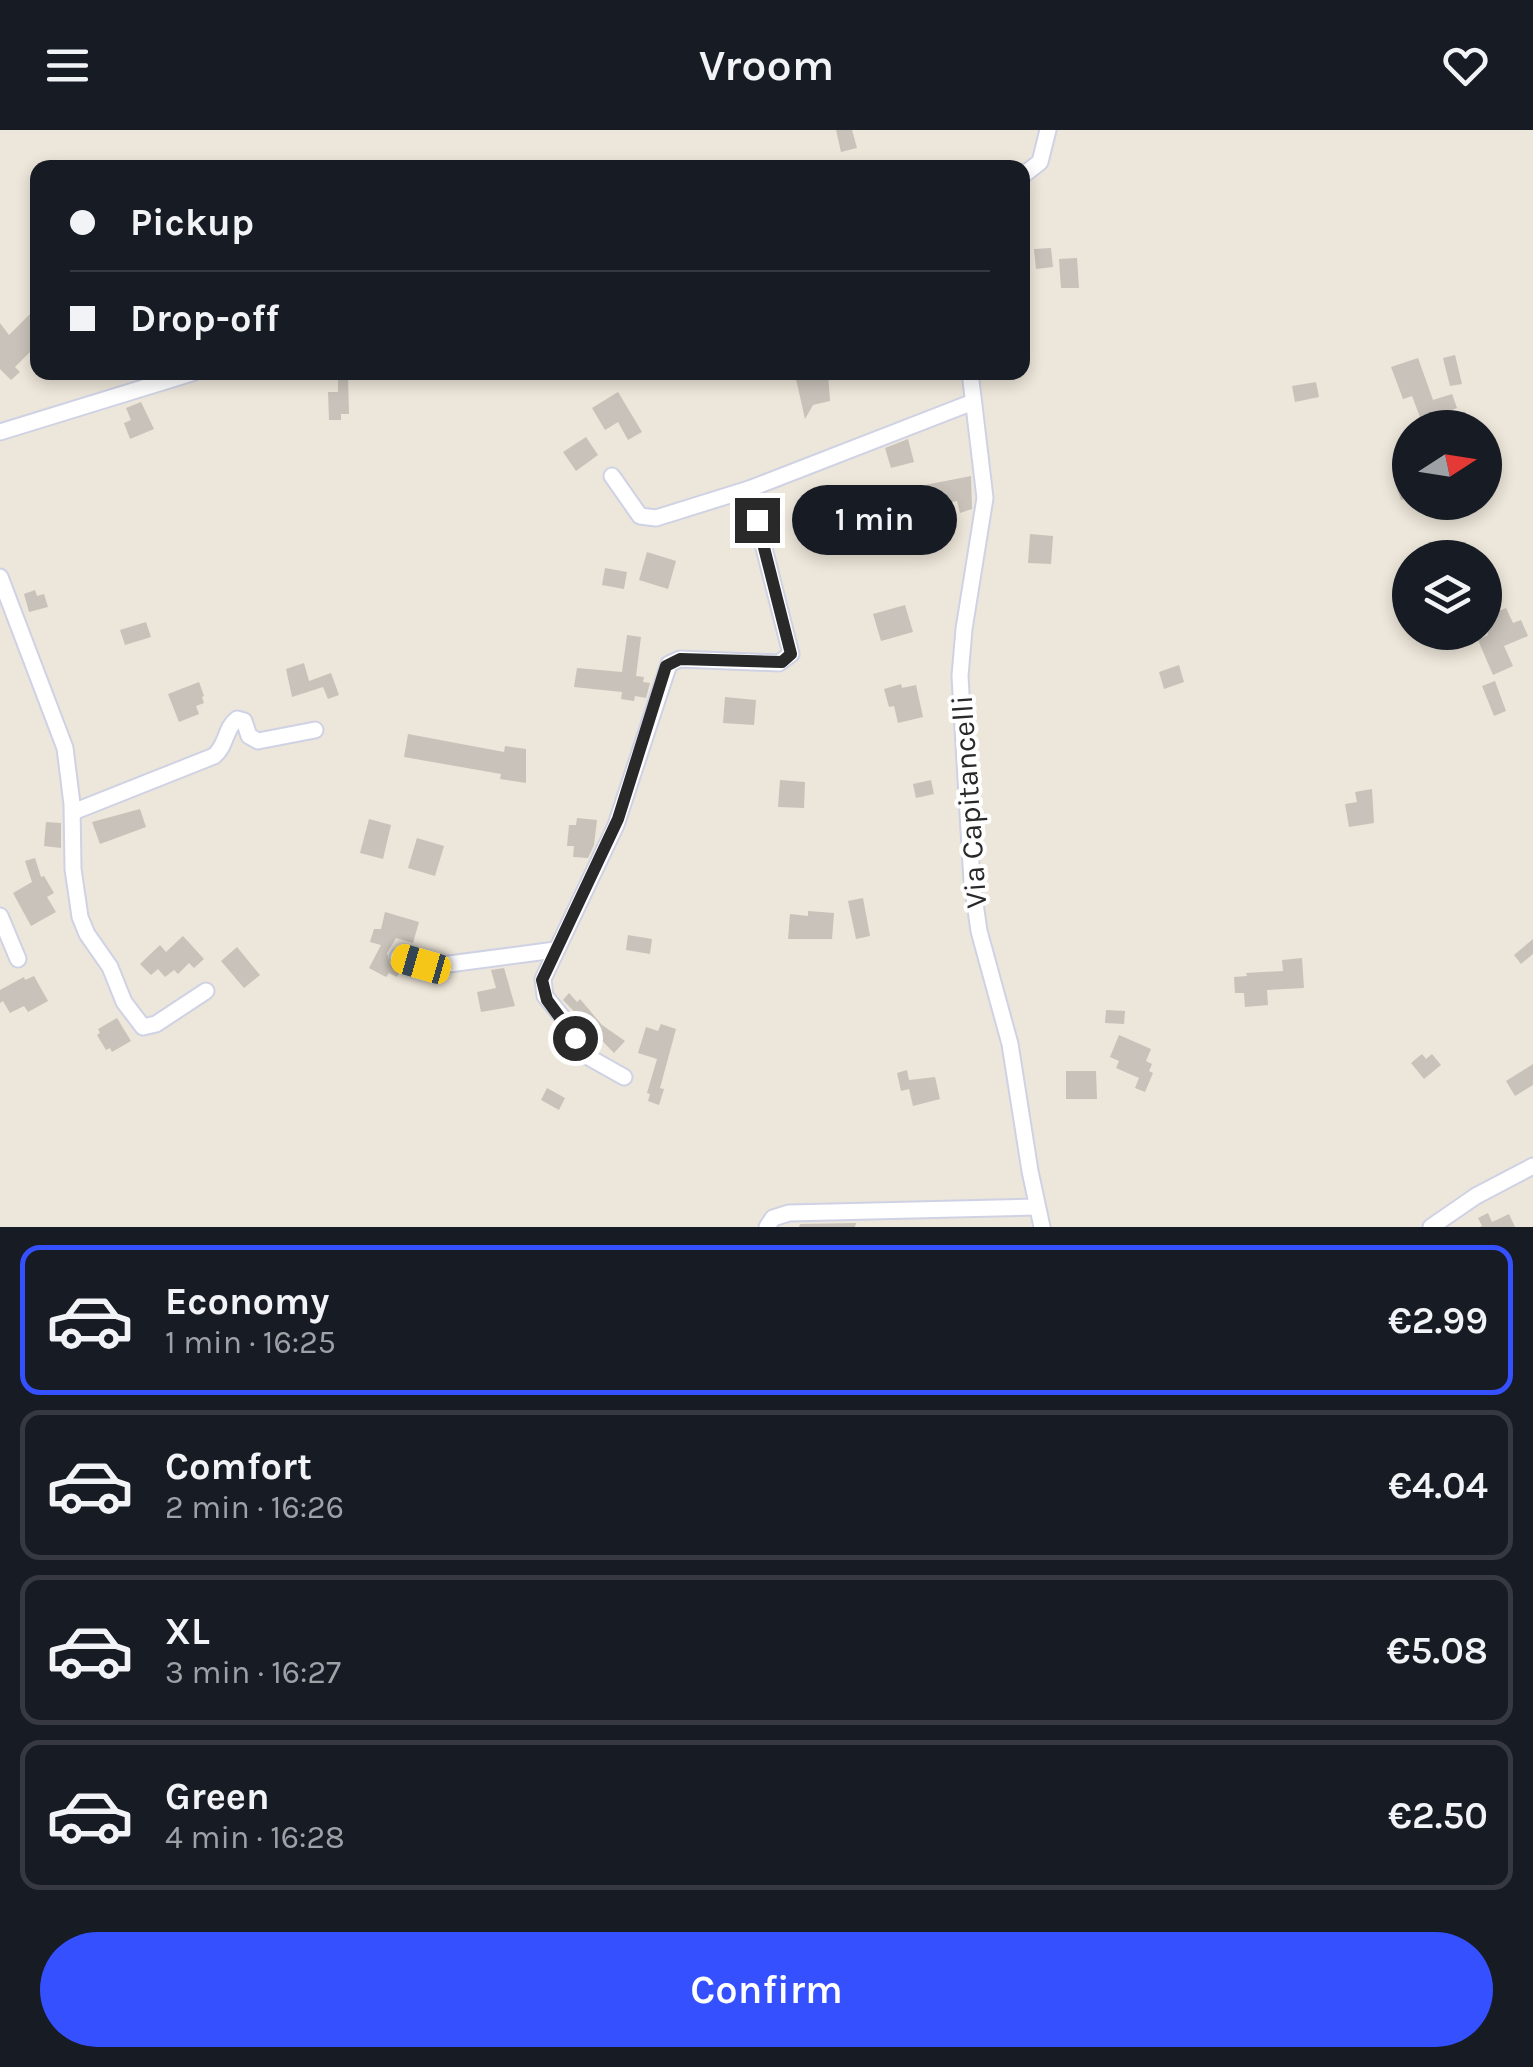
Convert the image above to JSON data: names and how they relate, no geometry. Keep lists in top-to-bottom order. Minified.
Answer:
{"streets":{"street":["Via Capitancelli"]},"north":"right","page":{"header":"Vroom","banner":["Pickup","Drop-off"],"bubble":"1 min","list":[{"name":"Economy","note":"1 min · 16:25","value":"€2.99"},{"name":"Comfort","note":"2 min · 16:26","value":"€4.04"},{"name":"XL","note":"3 min · 16:27","value":"€5.08"},{"name":"Green","note":"4 min · 16:28","value":"€2.50"}],"buttons":"Confirm"}}
